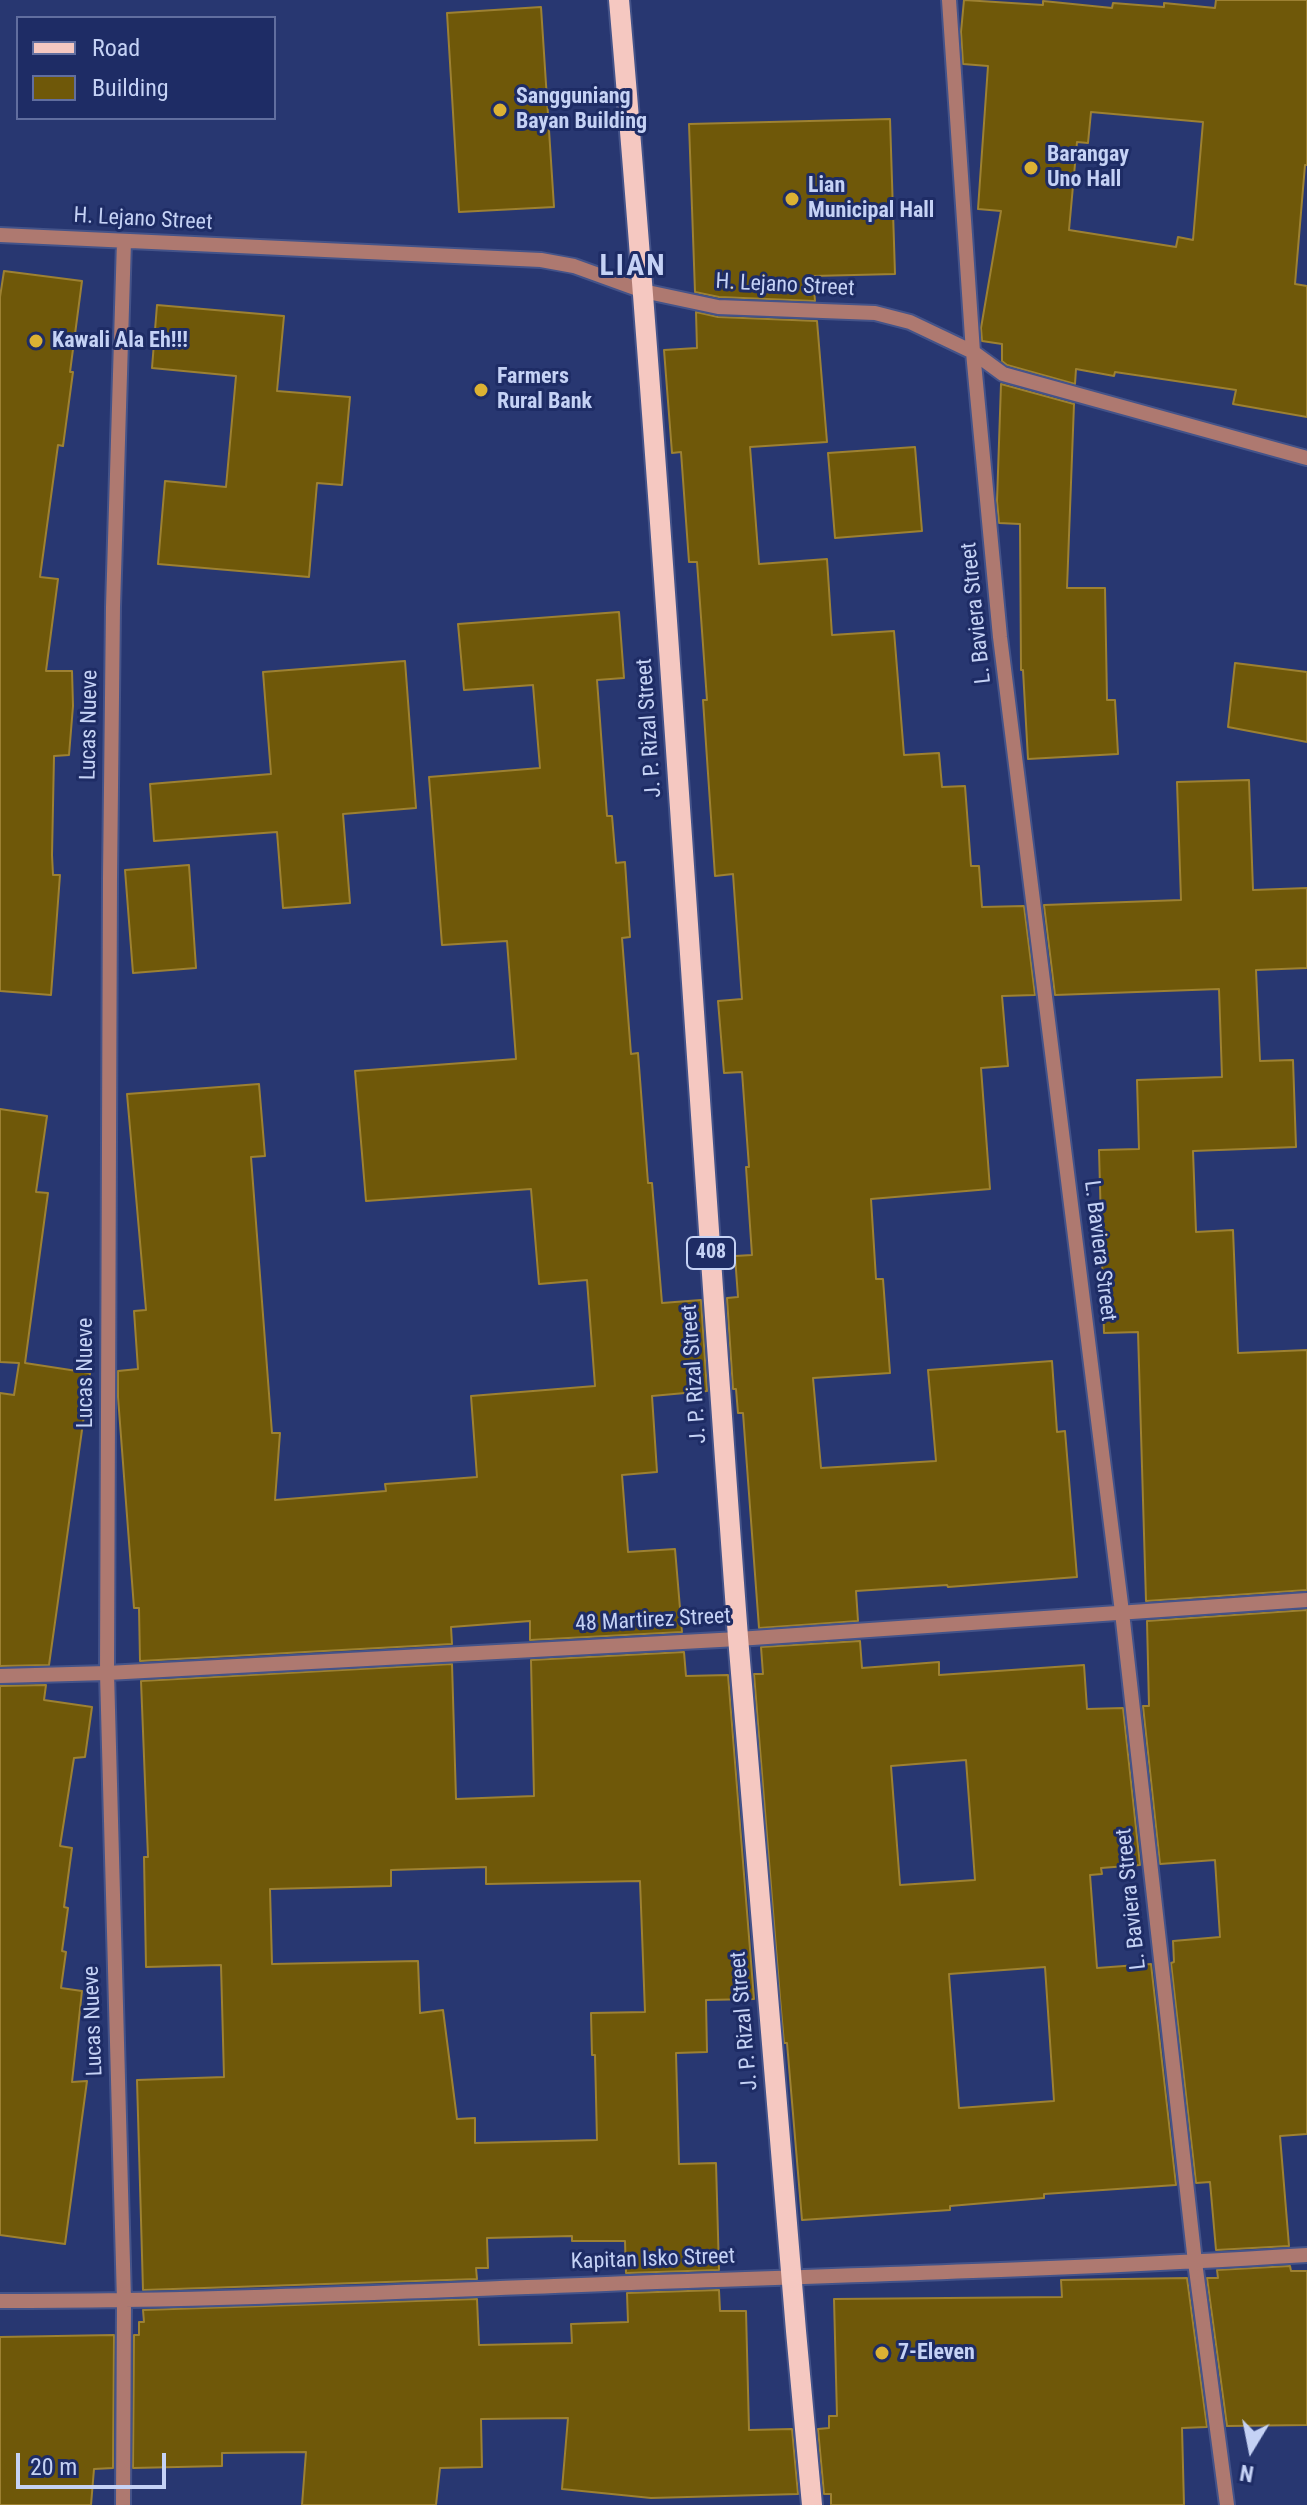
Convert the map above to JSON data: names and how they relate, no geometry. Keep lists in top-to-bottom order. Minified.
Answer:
{"streets":{"main road":["J. P. Rizal Street","408"],"street":["H. Lejano Street","L. Baviera Street","Lucas Nueve","48 Martirez Street","Kapitan Isko Street"]},"crossings":[["H. Lejano Street","L. Baviera Street"],["H. Lejano Street","Lucas Nueve"],["H. Lejano Street","J. P. Rizal Street"],["L. Baviera Street","48 Martirez Street"],["L. Baviera Street","Kapitan Isko Street"],["Lucas Nueve","48 Martirez Street"],["Lucas Nueve","Kapitan Isko Street"],["J. P. Rizal Street","48 Martirez Street"],["J. P. Rizal Street","Kapitan Isko Street"]],"districts":["LIAN"],"places":["Sangguniang Bayan Building","Barangay Uno Hall","Lian Municipal Hall","Kawali Ala Eh!!!","Farmers Rural Bank","7-Eleven"],"legend":["Road","Building"],"scale_bar":"20 m","north":"bottom"}
